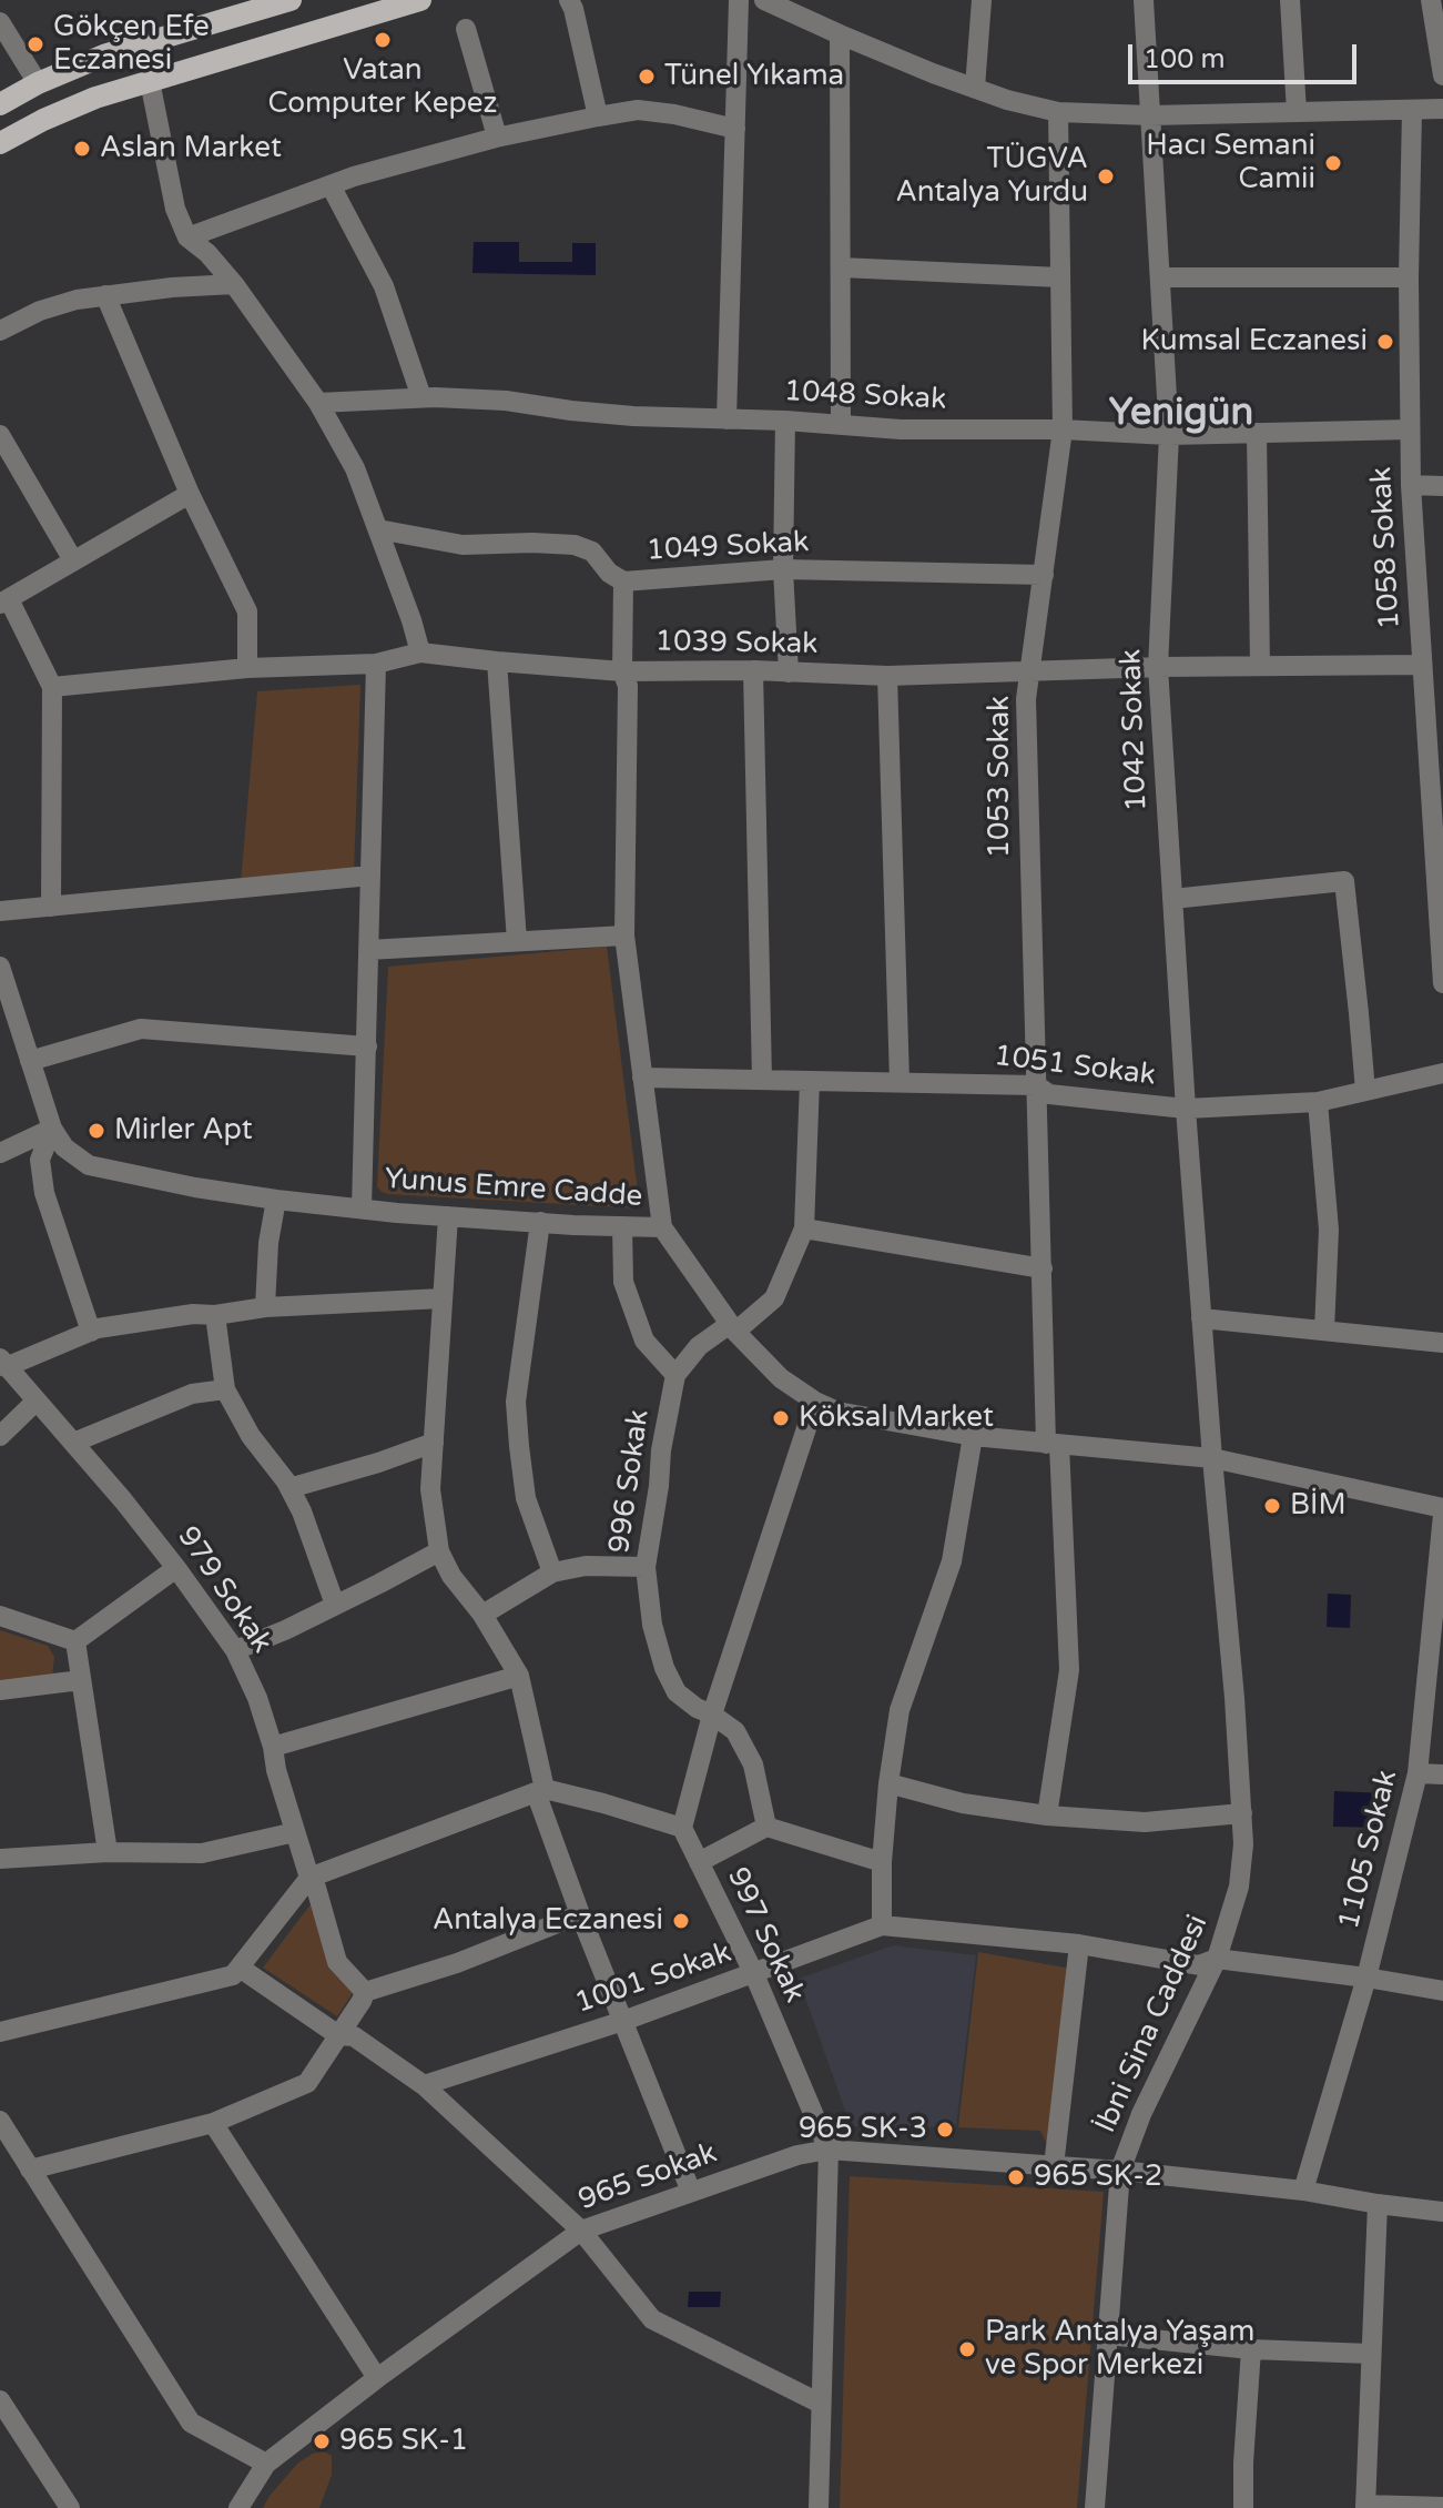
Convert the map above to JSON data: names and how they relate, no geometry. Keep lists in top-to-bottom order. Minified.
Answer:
{"streets":{"street":["1048 Sokak","1049 Sokak","1058 Sokak","1039 Sokak","1042 Sokak","1053 Sokak","1051 Sokak","Yunus Emre Cadde","996 Sokak","979 Sokak","1105 Sokak","997 Sokak","1001 Sokak","İbni Sina Caddesi","965 Sokak"]},"crossings":[["1048 Sokak","1058 Sokak"],["1048 Sokak","1042 Sokak"],["1048 Sokak","1053 Sokak"],["1049 Sokak","1053 Sokak"],["1058 Sokak","1039 Sokak"],["1039 Sokak","1042 Sokak"],["1039 Sokak","1053 Sokak"],["1042 Sokak","1051 Sokak"],["1042 Sokak","Yunus Emre Cadde"],["1042 Sokak","İbni Sina Caddesi"],["1053 Sokak","1051 Sokak"],["1053 Sokak","Yunus Emre Cadde"],["Yunus Emre Cadde","996 Sokak"],["Yunus Emre Cadde","1105 Sokak"],["Yunus Emre Cadde","İbni Sina Caddesi"],["1105 Sokak","1001 Sokak"],["1105 Sokak","965 Sokak"],["997 Sokak","1001 Sokak"],["997 Sokak","965 Sokak"],["1001 Sokak","İbni Sina Caddesi"],["İbni Sina Caddesi","965 Sokak"]],"districts":["Yenigün"],"places":["Vatan Computer Kepez","Gökçen Efe Eczanesi","Tünel Yıkama","Aslan Market","Hacı Semani Camii","TÜGVA Antalya Yurdu","Kumsal Eczanesi","Mirler Apt","Köksal Market","BİM","Antalya Eczanesi","965 SK-3","965 SK-2","Park Antalya Yaşam ve Spor Merkezi","965 SK-1"],"scale_bar":"100 m"}
